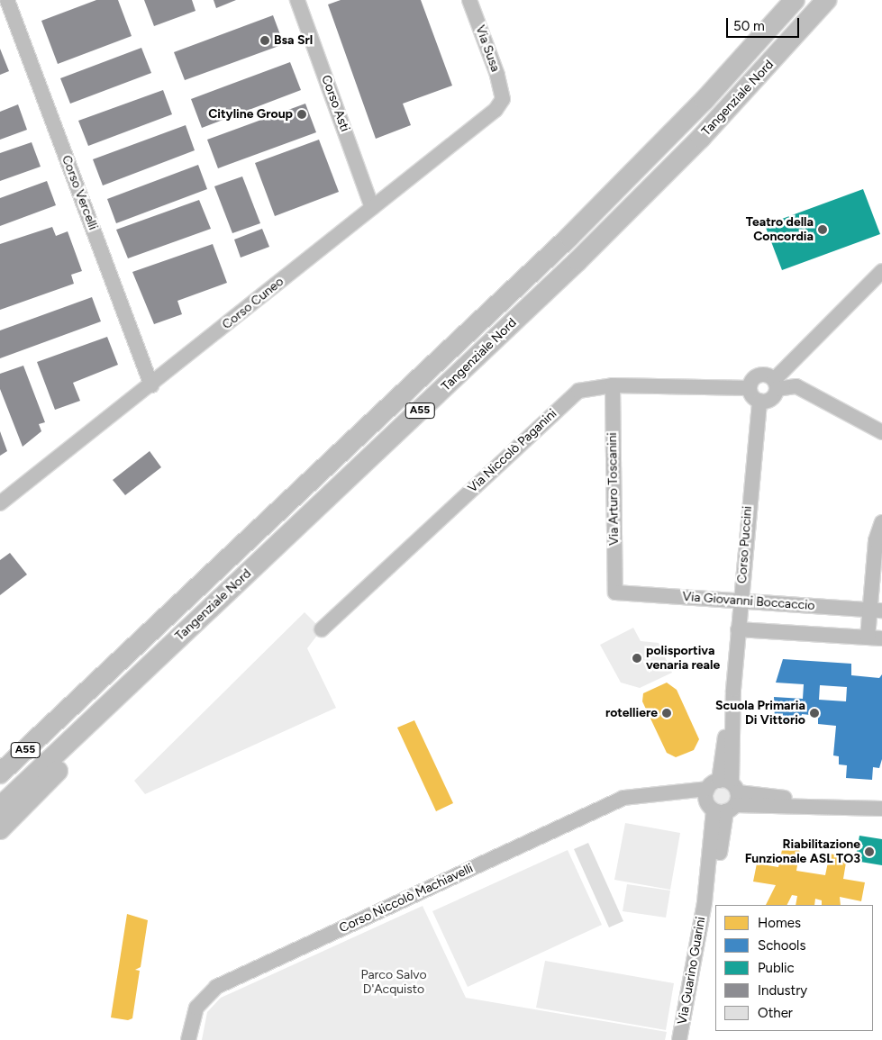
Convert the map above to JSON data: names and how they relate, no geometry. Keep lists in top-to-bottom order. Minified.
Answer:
{"streets":{"highway":["Tangenziale Nord","A55"],"street":["Via Susa","Corso Asti","Corso Vercelli","Corso Cuneo","Via Niccolò Paganini","Via Arturo Toscanini","Corso Puccini","Via Giovanni Boccaccio","Corso Niccolò Machiavelli","Via Guarino Guarini"]},"crossings":[["Via Susa","Corso Cuneo"],["Corso Asti","Corso Cuneo"],["Corso Vercelli","Corso Cuneo"],["Via Niccolò Paganini","Via Arturo Toscanini"],["Via Arturo Toscanini","Via Giovanni Boccaccio"],["Corso Puccini","Via Giovanni Boccaccio"],["Corso Puccini","Via Guarino Guarini"],["Corso Niccolò Machiavelli","Via Guarino Guarini"]],"parks":["Parco Salvo D'Acquisto"],"places":["Bsa Srl","Cityline Group","Teatro della Concordia","polisportiva venaria reale","rotelliere","Scuola Primaria Di Vittorio","Riabilitazione Funzionale ASL TO3"],"legend":["Homes","Schools","Public","Industry","Other"],"scale_bar":"50 m"}
